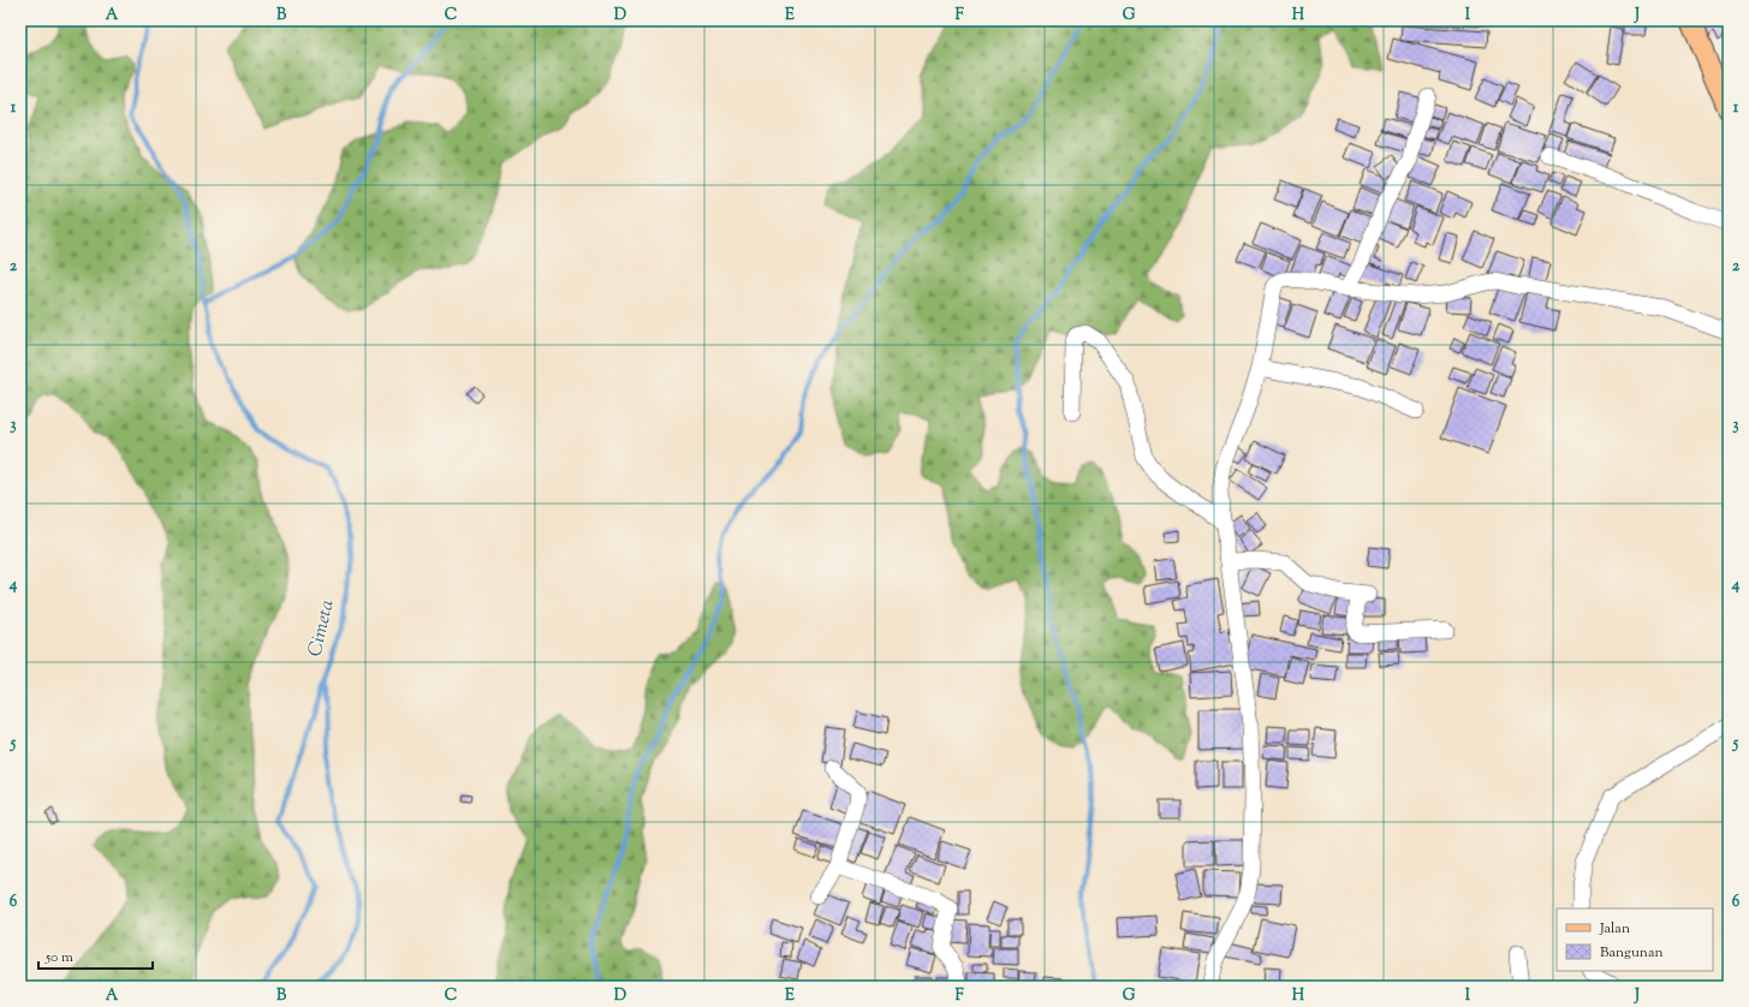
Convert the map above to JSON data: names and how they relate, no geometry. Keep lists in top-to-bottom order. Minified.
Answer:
{"water":["Cimeta"],"legend":["Jalan","Bangunan"],"scale_bar":"50 m","grid":{"columns":["A","B","C","D","E","F","G","H","I","J"],"rows":["1","2","3","4","5","6"]}}
